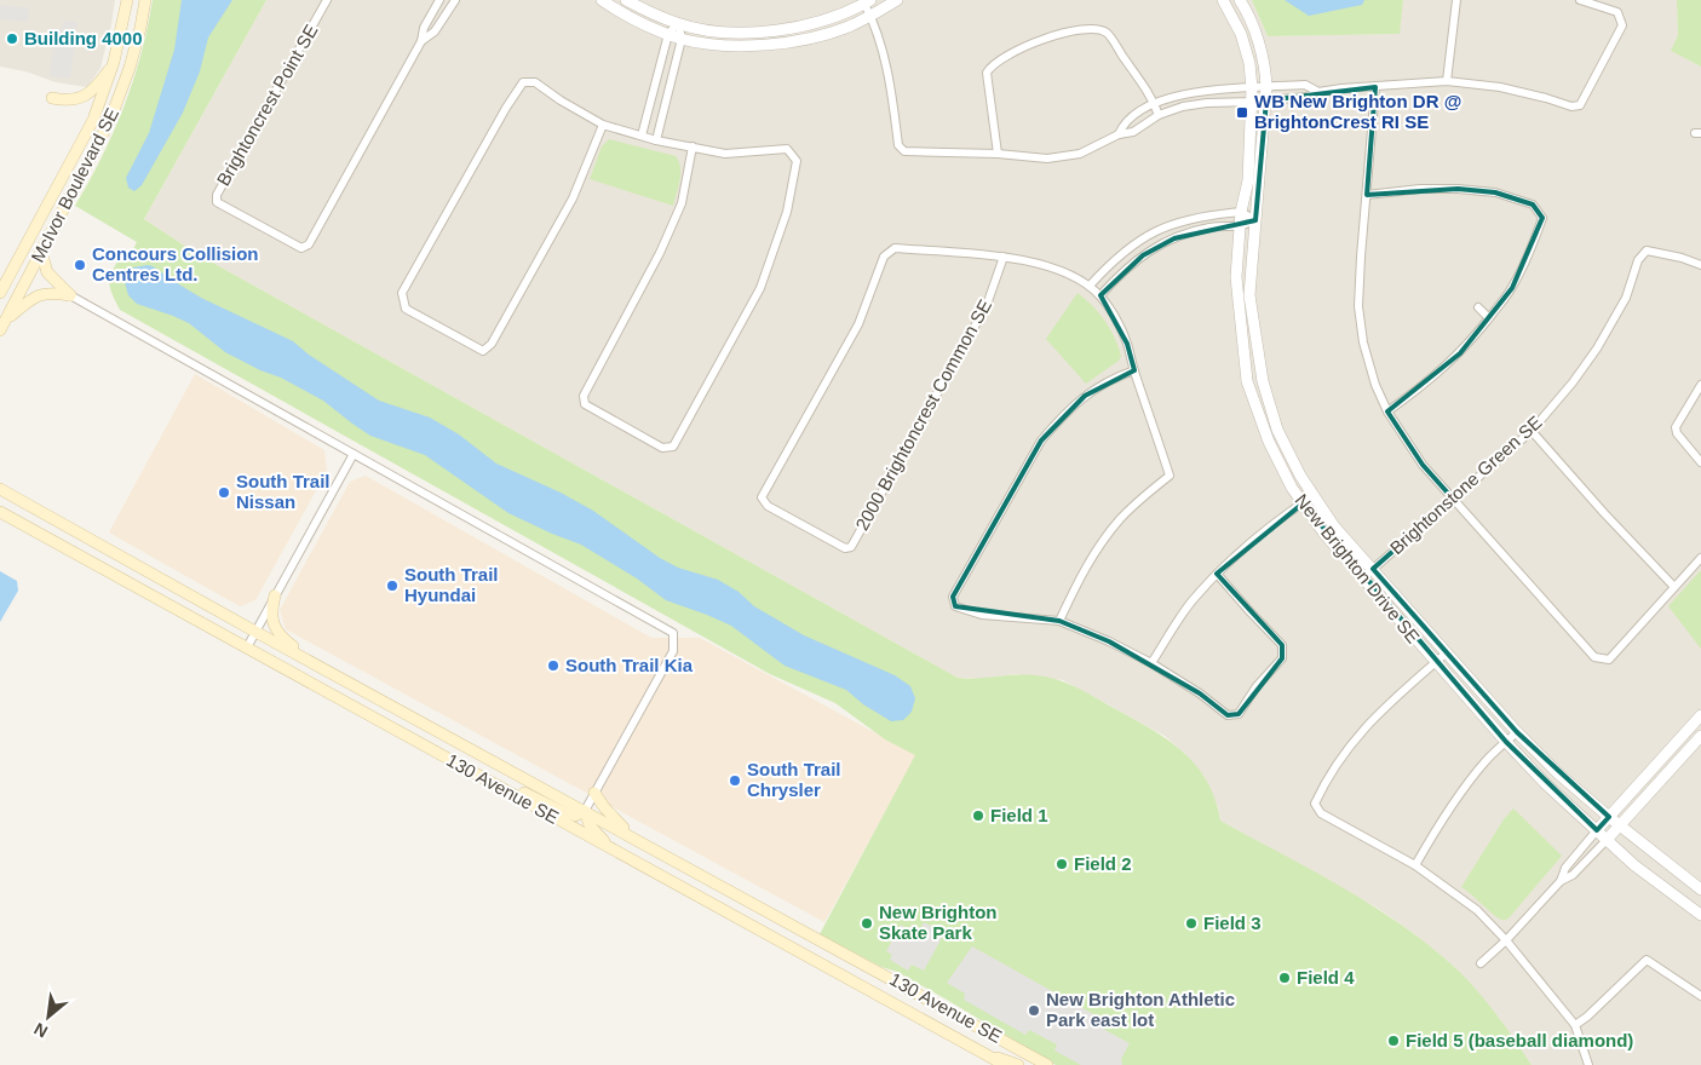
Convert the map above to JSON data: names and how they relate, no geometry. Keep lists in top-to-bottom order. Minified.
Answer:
{"streets":{"main road":["McIvor Boulevard SE","130 Avenue SE"],"street":["Brightoncrest Point SE","2000 Brightoncrest Common SE","Brightonstone Green SE","New Brighton Drive SE"]},"crossings":[["Brightonstone Green SE","New Brighton Drive SE"]],"places":{"other":["Building 4000","Concours Collision Centres Ltd.","South Trail Nissan","South Trail Hyundai","South Trail Kia","South Trail Chrysler","Field 1","Field 2","New Brighton Skate Park","Field 3","Field 4","New Brighton Athletic Park east lot","Field 5 (baseball diamond)"],"transit":["WB New Brighton DR @ BrightonCrest RI SE"]},"north":"bottom left"}
